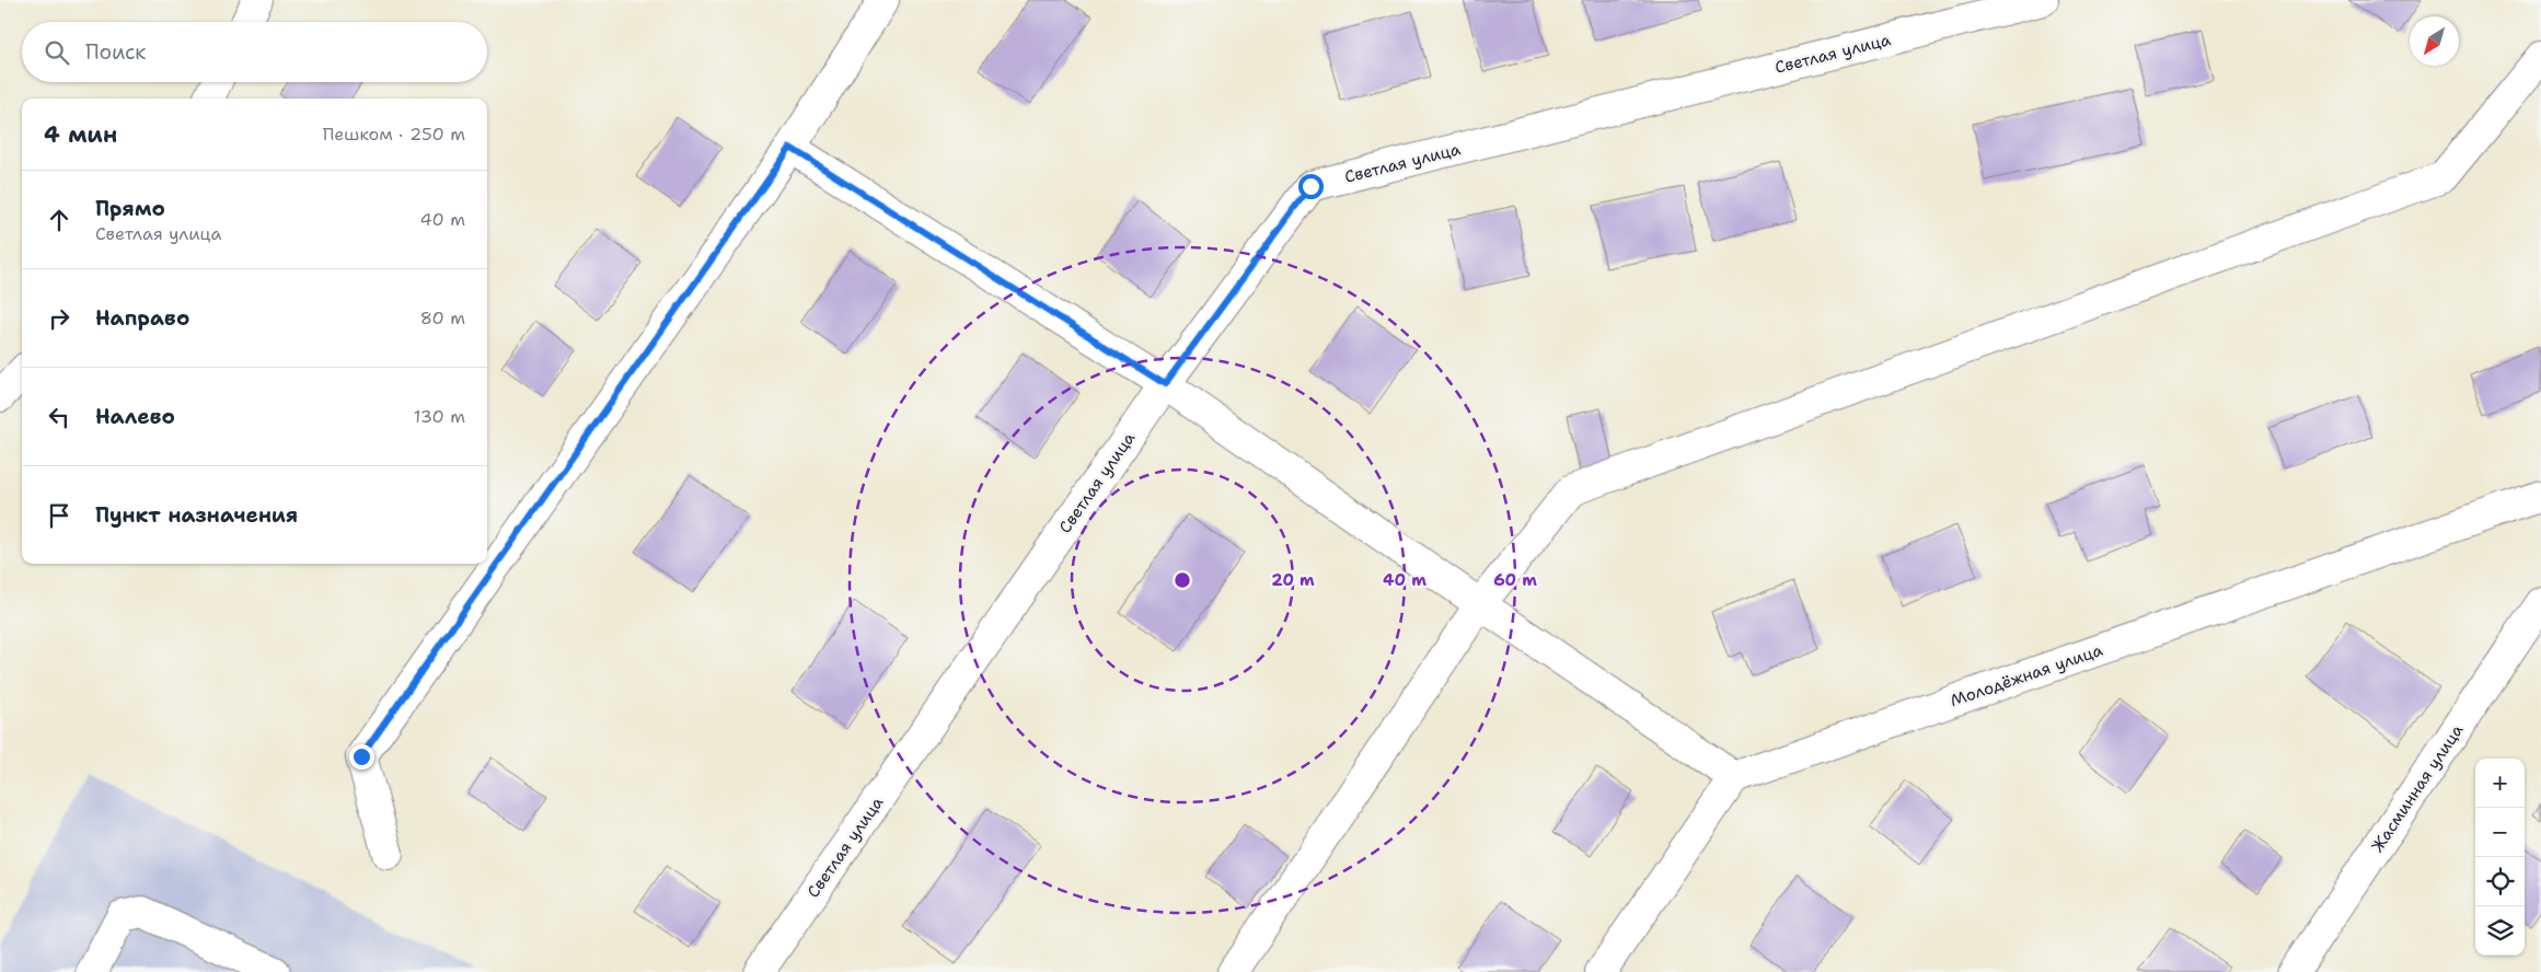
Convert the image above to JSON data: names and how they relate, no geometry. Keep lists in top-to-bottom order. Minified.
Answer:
{"streets":{"street":["Светлая улица","Молодёжная улица","Жасминная улица"]},"north":"bottom left","page":{"search":"Поиск","heading":["4 мин","Пешком · 250 m"],"list":[["Прямо","Светлая улица","40 m"],["Направо","80 m"],["Налево","130 m"],"Пункт назначения"],"map_buttons":["+","−"]},"rings":["20 m","40 m","60 m"]}
